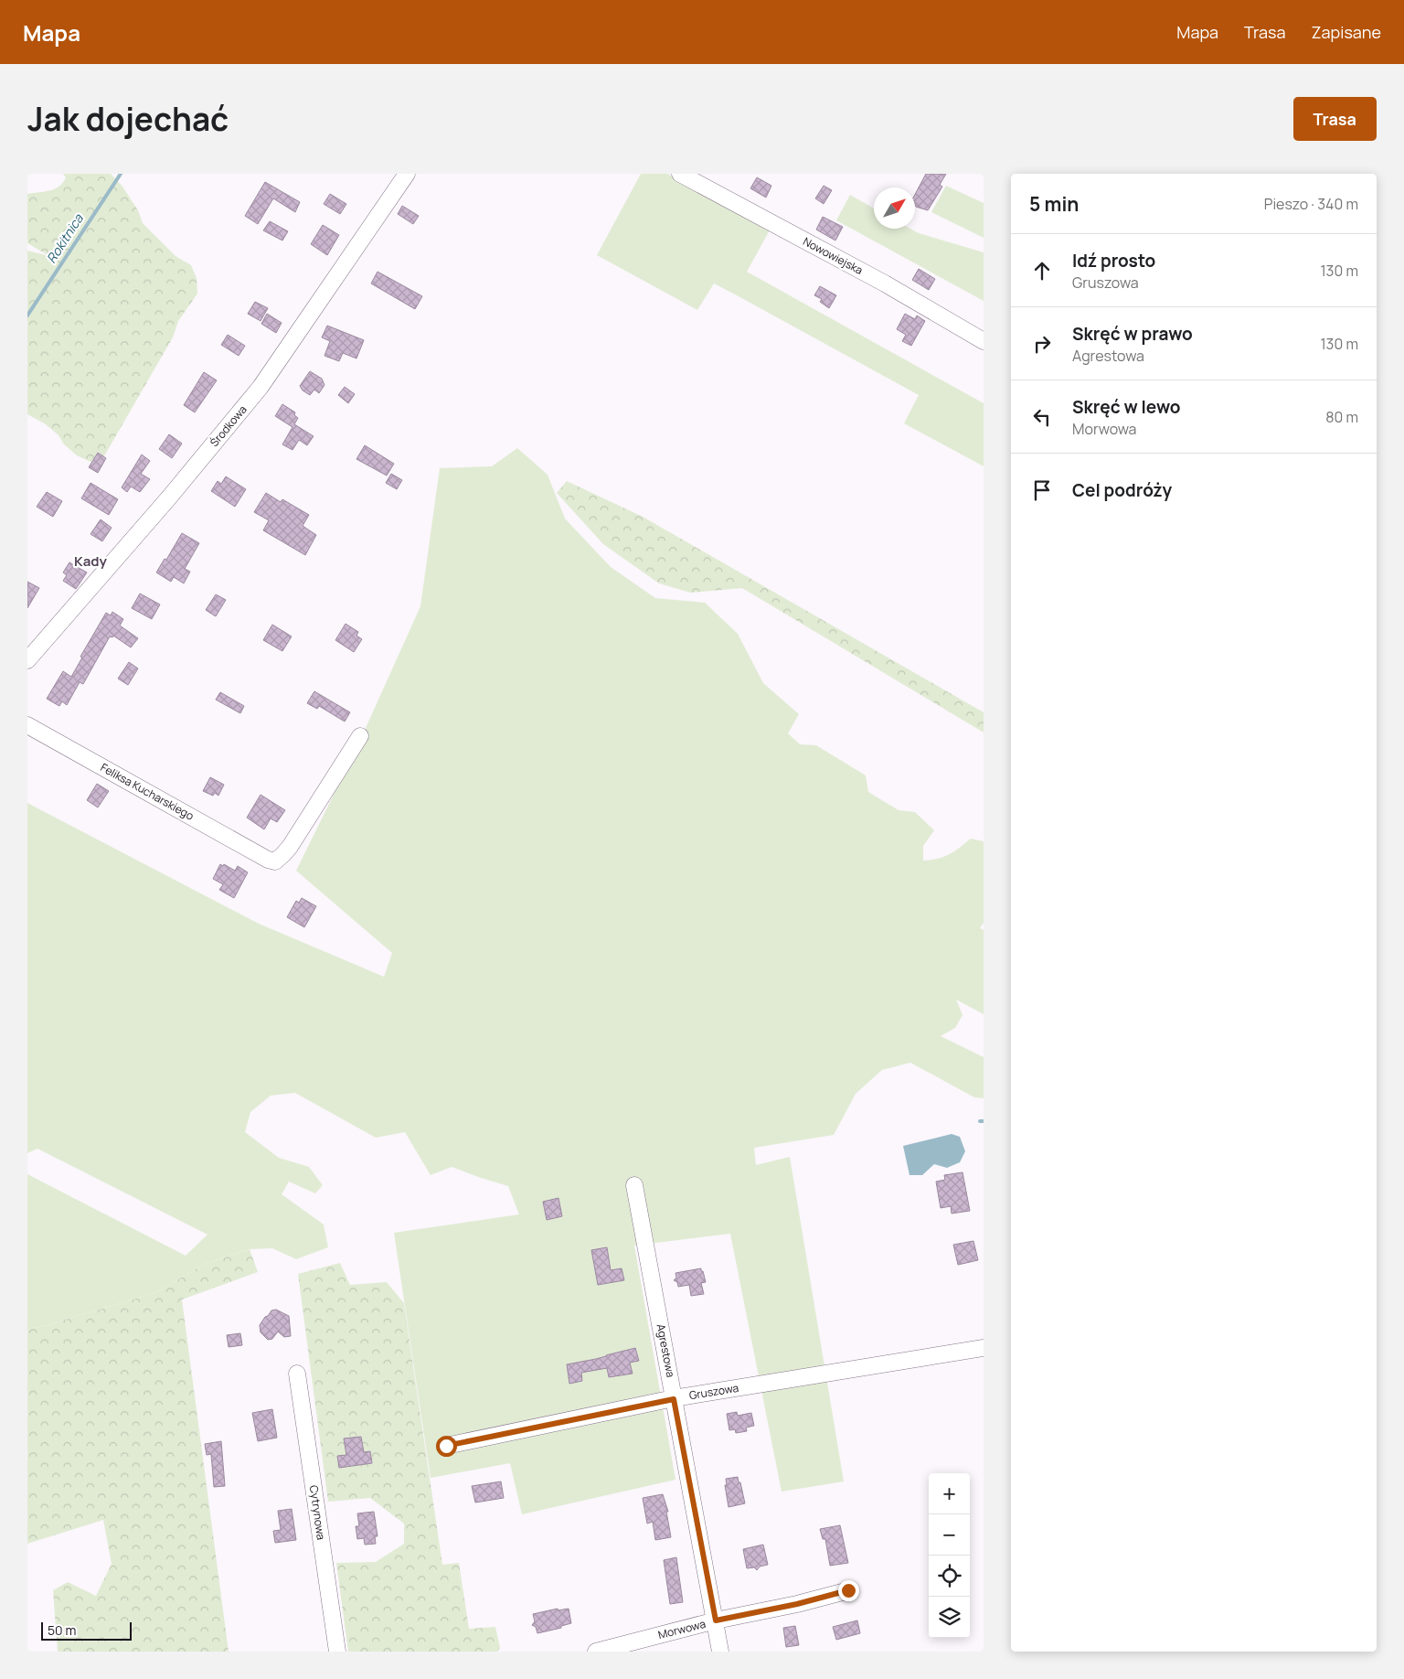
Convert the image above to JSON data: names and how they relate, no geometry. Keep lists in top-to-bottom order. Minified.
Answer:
{"streets":{"street":["Nowowiejska","Środkowa","Feliksa Kucharskiego","Agrestowa","Gruszowa","Cytrynowa","Morwowa"]},"crossings":[["Agrestowa","Gruszowa"],["Agrestowa","Morwowa"]],"districts":["Kady"],"water":["Rokitnica"],"scale_bar":"50 m","north":"top right","page":{"header":"Mapa","nav":["Mapa","Trasa","Zapisane"],"title":"Jak dojechać","buttons":"Trasa","heading":["5 min","Pieszo · 340 m"],"list":[["Idź prosto","Gruszowa","130 m"],["Skręć w prawo","Agrestowa","130 m"],["Skręć w lewo","Morwowa","80 m"],"Cel podróży"],"map_buttons":["+","−"],"scale":"50 m"}}
